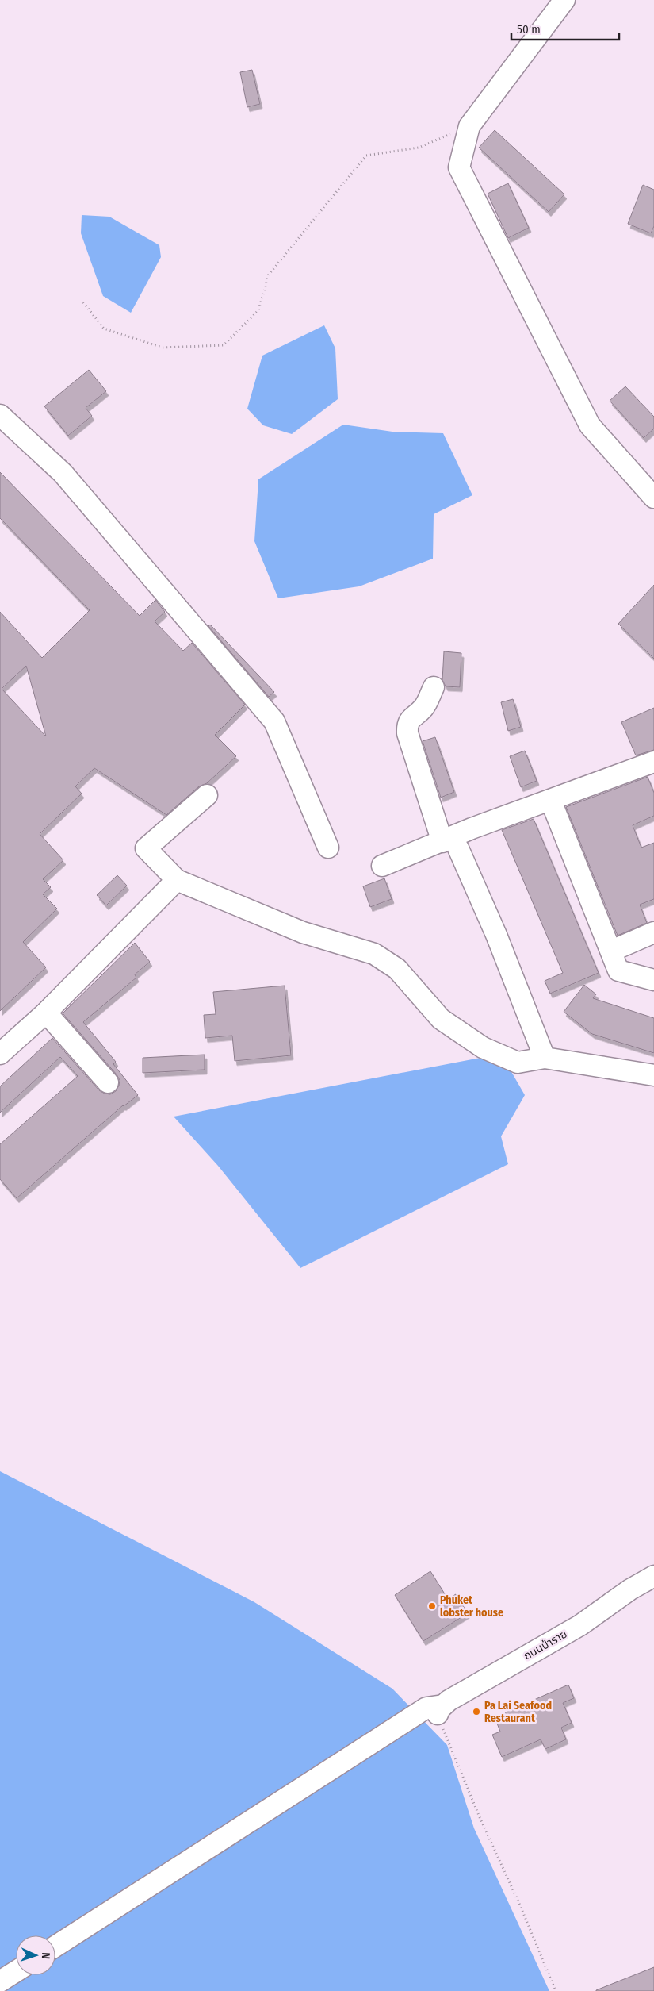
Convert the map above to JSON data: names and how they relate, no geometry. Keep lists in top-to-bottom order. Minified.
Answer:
{"streets":{"street":["ถนนป่าราย"]},"places":["Phuket lobster house","Pa Lai Seafood Restaurant"],"scale_bar":"50 m","north":"right"}
